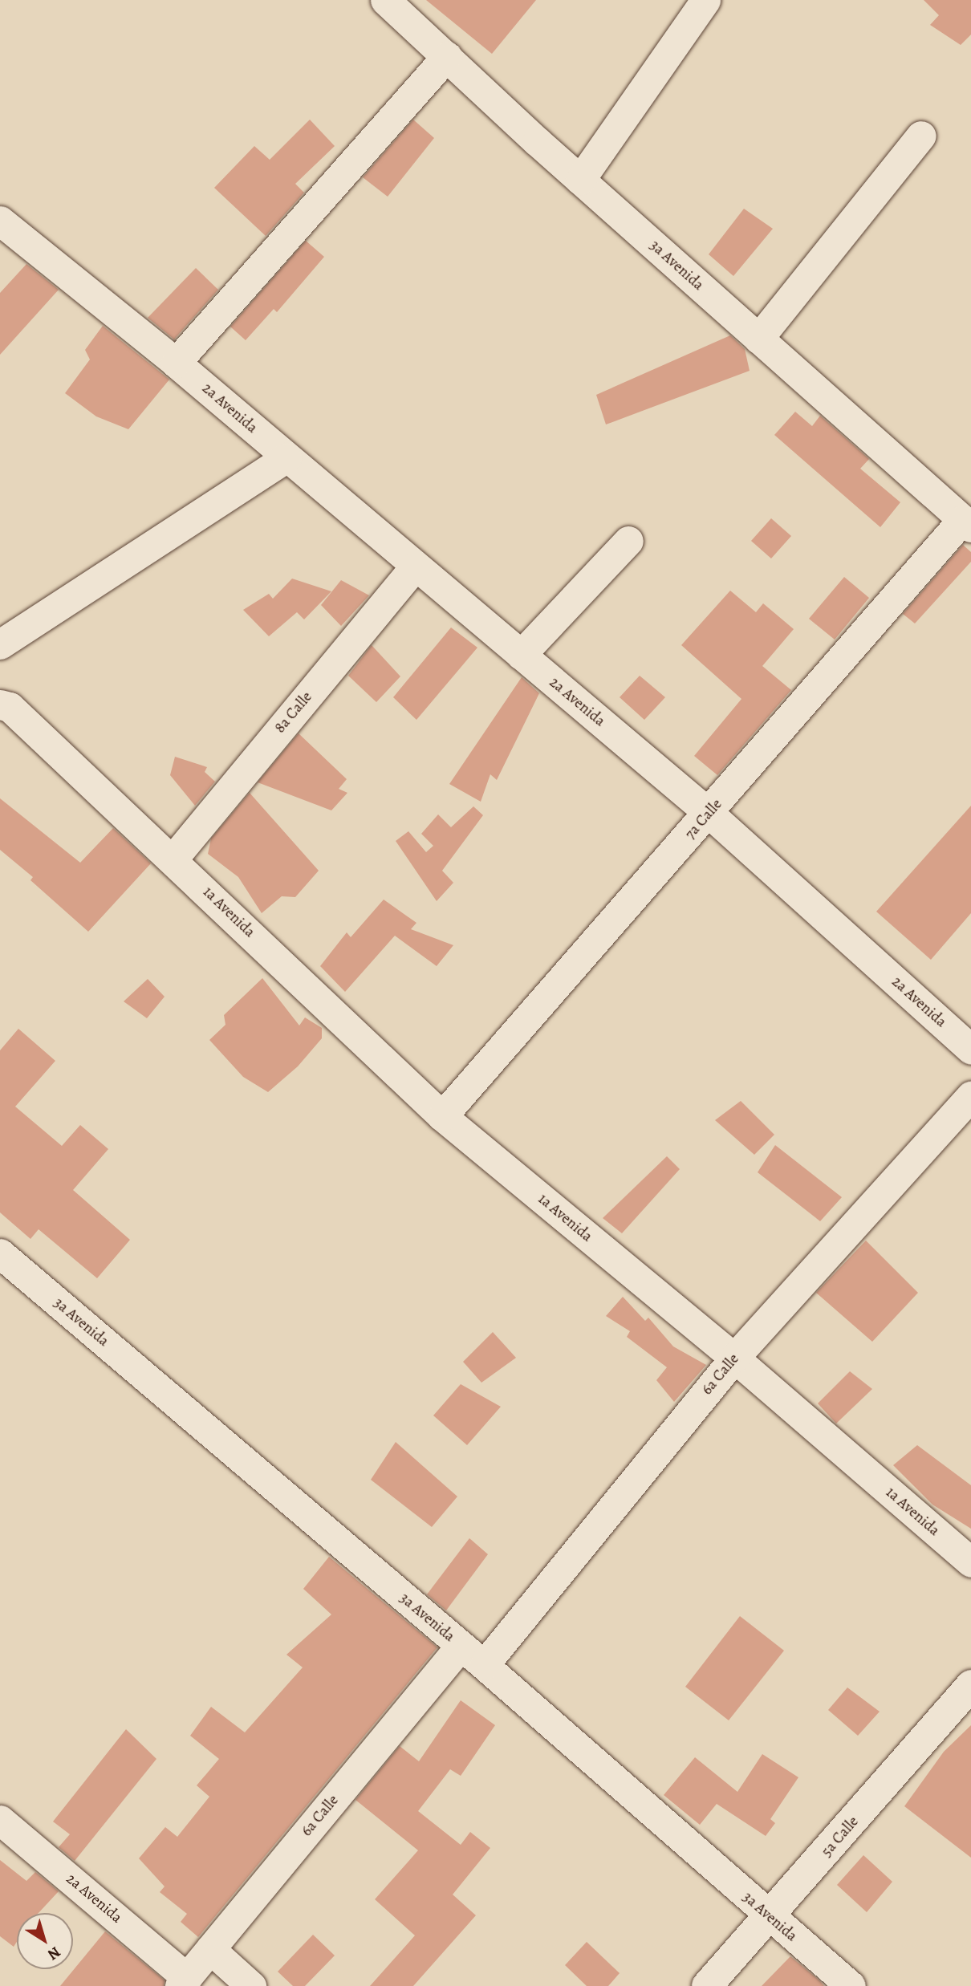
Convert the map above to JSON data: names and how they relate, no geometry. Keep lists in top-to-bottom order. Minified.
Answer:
{"streets":{"street":["3a Avenida","2a Avenida","8a Calle","7a Calle","1a Avenida","6a Calle","5a Calle"]},"crossings":[["3a Avenida","7a Calle"],["3a Avenida","6a Calle"],["3a Avenida","5a Calle"],["2a Avenida","8a Calle"],["2a Avenida","7a Calle"],["2a Avenida","6a Calle"],["8a Calle","1a Avenida"],["7a Calle","1a Avenida"],["1a Avenida","6a Calle"]],"north":"bottom right"}
